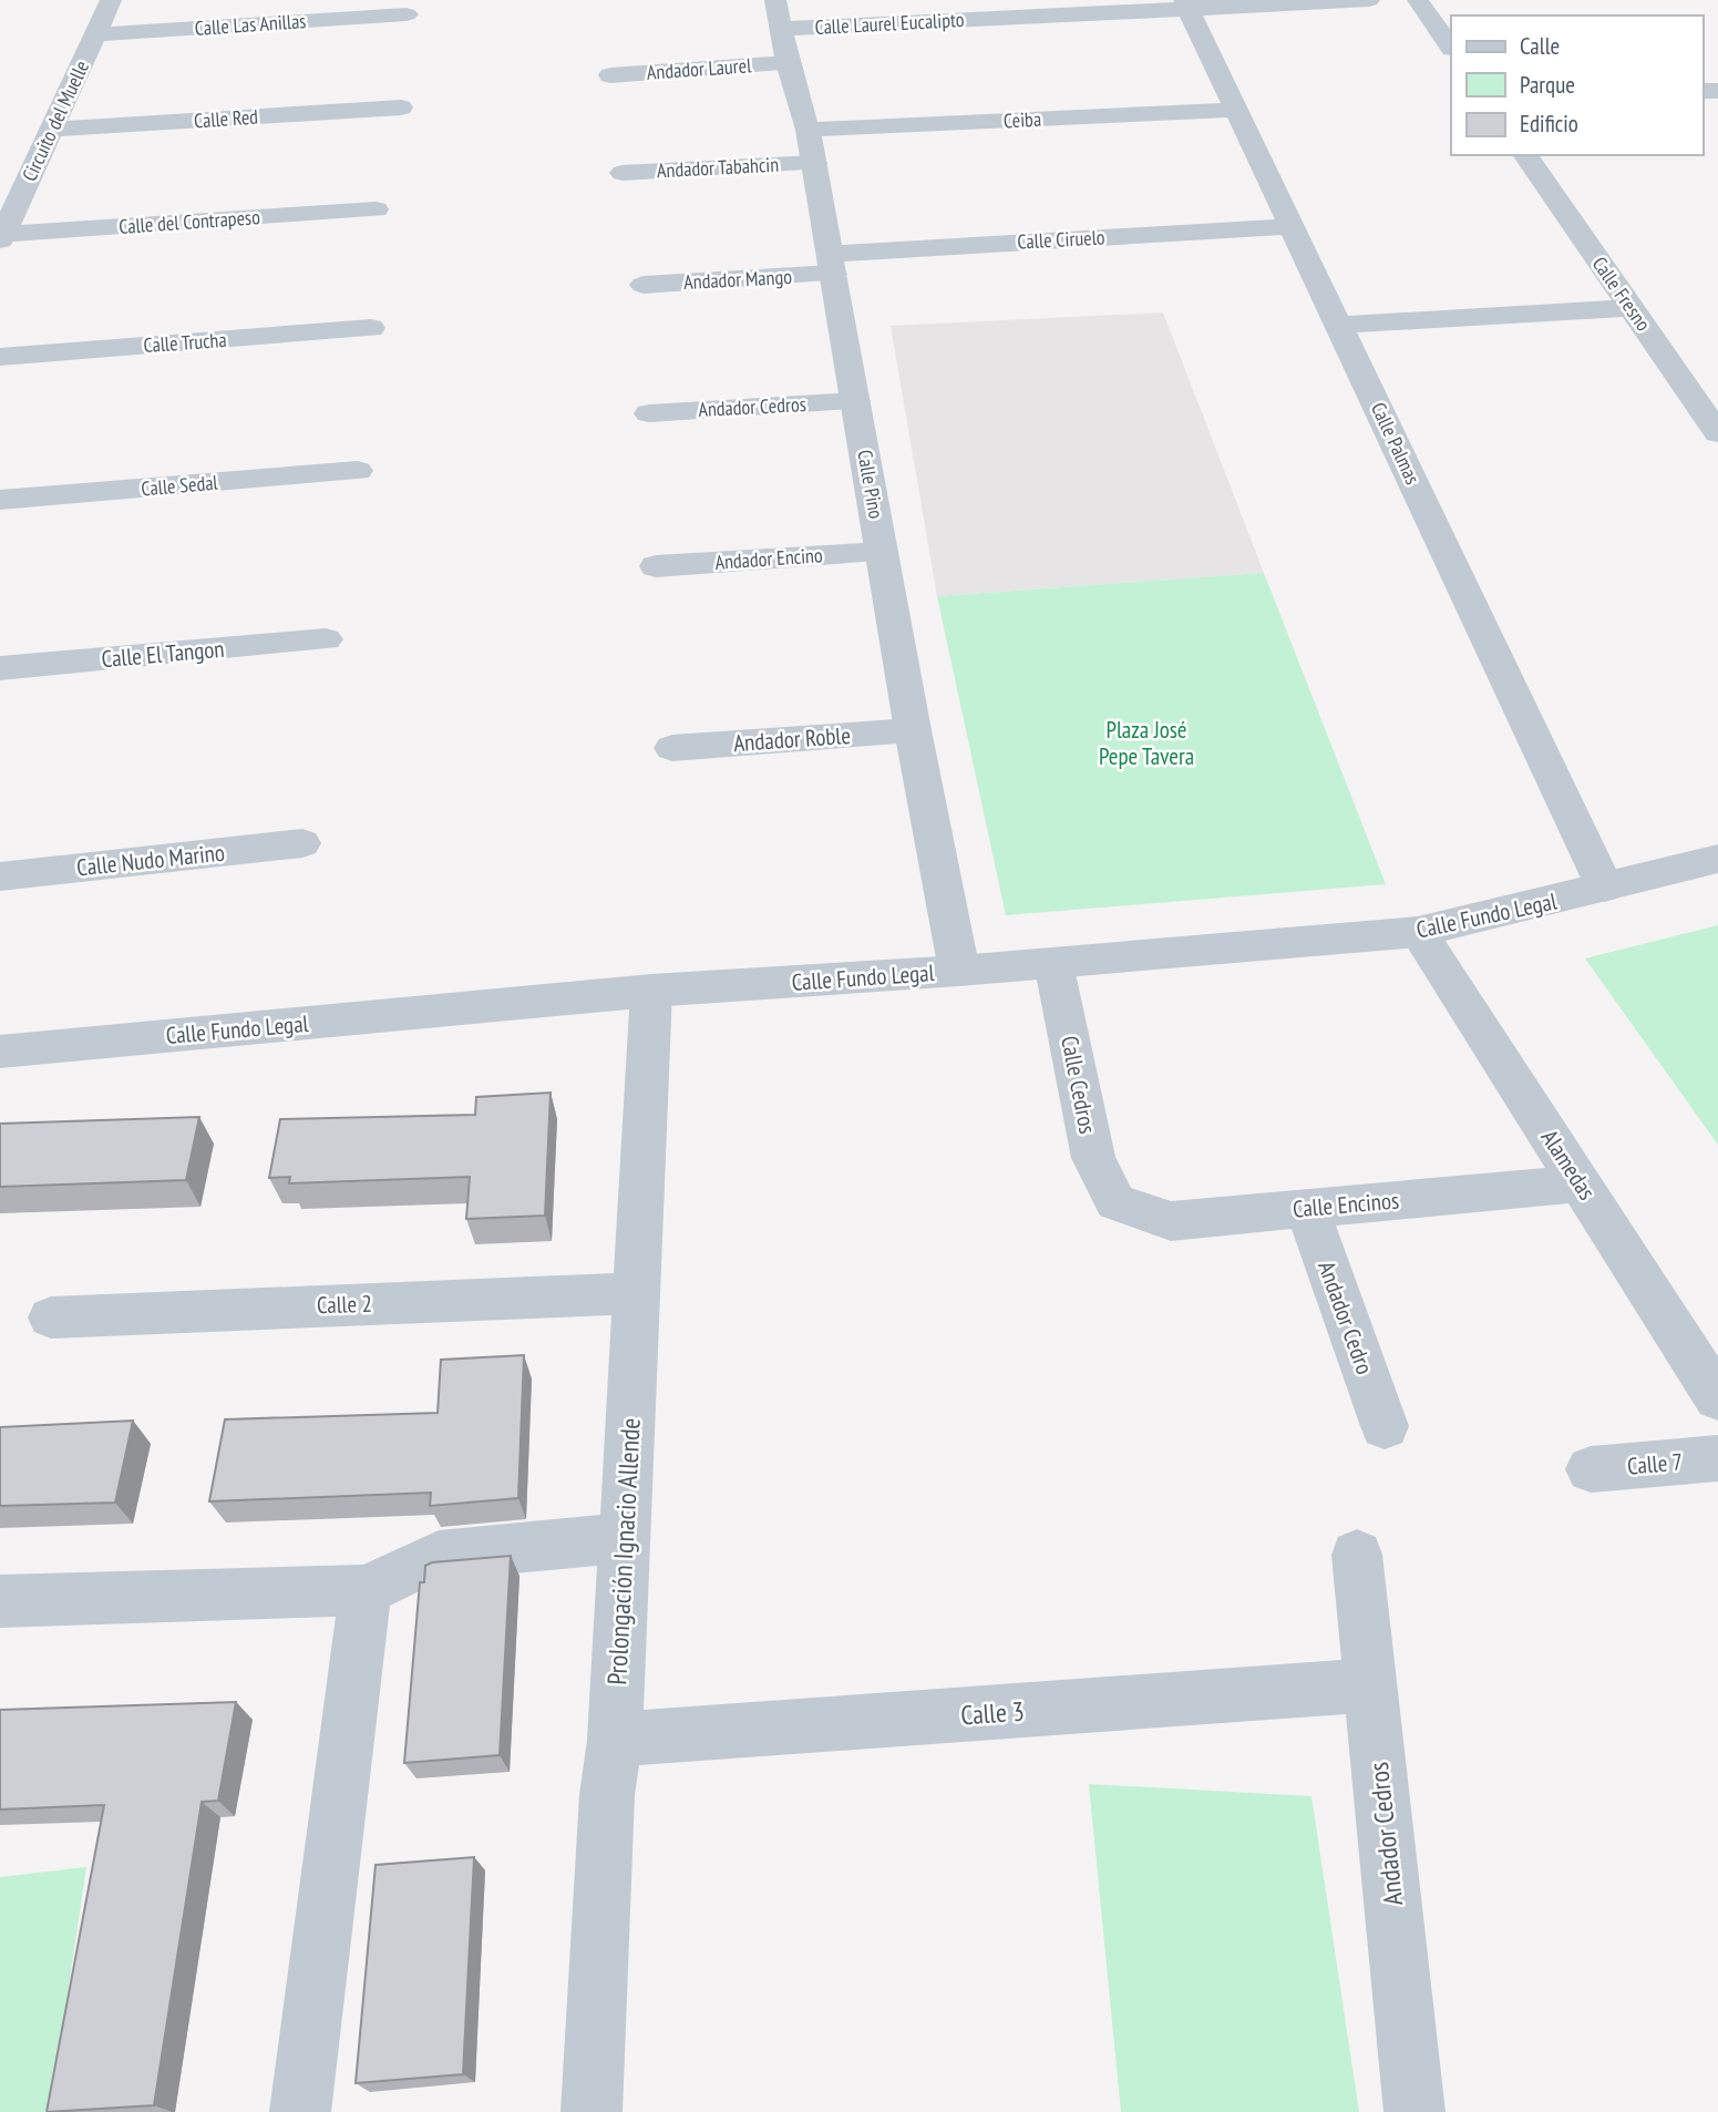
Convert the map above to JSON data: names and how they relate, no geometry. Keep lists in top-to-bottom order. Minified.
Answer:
{"streets":{"street":["Calle Laurel Eucalipto","Calle Las Anillas","Andador Laurel","Calle Red","Ceiba","Circuito del Muelle","Andador Tabahcin","Calle del Contrapeso","Calle Ciruelo","Andador Mango","Calle Fresno","Calle Trucha","Andador Cedros","Calle Palmas","Calle Pino","Calle Sedal","Andador Encino","Calle El Tangon","Andador Roble","Calle Nudo Marino","Calle Fundo Legal","Calle Cedros","Alamedas","Calle Encinos","Calle 2","Andador Cedro","Calle 7","Prolongación Ignacio Allende","Calle 3"]},"crossings":[["Calle Laurel Eucalipto","Calle Palmas"],["Calle Laurel Eucalipto","Calle Pino"],["Calle Las Anillas","Circuito del Muelle"],["Andador Laurel","Calle Pino"],["Calle Red","Circuito del Muelle"],["Ceiba","Calle Palmas"],["Ceiba","Calle Pino"],["Circuito del Muelle","Calle del Contrapeso"],["Andador Tabahcin","Calle Pino"],["Calle Ciruelo","Andador Mango"],["Calle Ciruelo","Calle Palmas"],["Calle Ciruelo","Calle Pino"],["Andador Mango","Calle Pino"],["Andador Cedros","Calle Pino"],["Andador Cedros","Calle 3"],["Calle Palmas","Calle Fundo Legal"],["Calle Pino","Andador Encino"],["Calle Pino","Andador Roble"],["Calle Pino","Calle Fundo Legal"],["Calle Fundo Legal","Calle Cedros"],["Calle Fundo Legal","Alamedas"],["Calle Fundo Legal","Prolongación Ignacio Allende"],["Calle Cedros","Calle Encinos"],["Alamedas","Calle Encinos"],["Calle Encinos","Andador Cedro"],["Calle 2","Prolongación Ignacio Allende"],["Prolongación Ignacio Allende","Calle 3"]],"parks":["Plaza José Pepe Tavera"],"legend":["Calle","Parque","Edificio"]}
